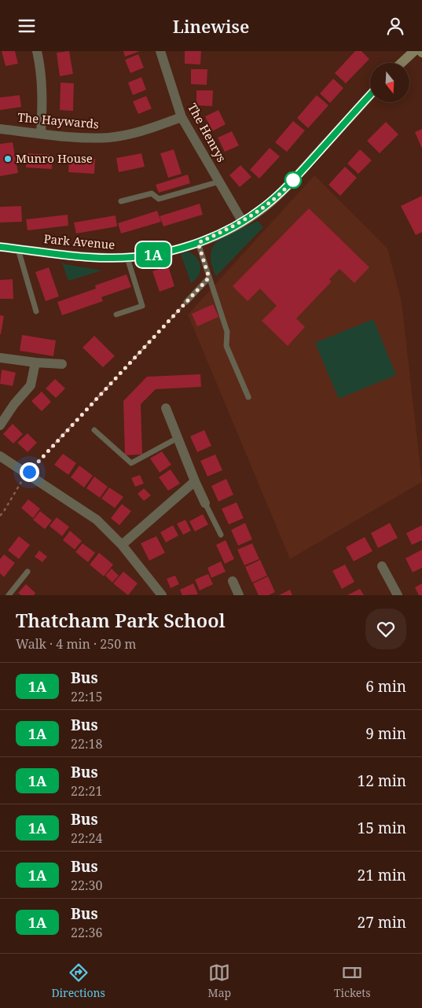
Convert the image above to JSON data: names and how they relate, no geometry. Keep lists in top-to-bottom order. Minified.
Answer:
{"streets":{"street":["The Haywards","The Henrys","Park Avenue"]},"crossings":[["The Haywards","The Henrys"],["The Henrys","Park Avenue"]],"places":["Munro House"],"lines":["bus line 1A"],"north":"bottom","page":{"header":"Linewise","on_map":"1A","heading":["Thatcham Park School","Walk · 4 min · 250 m"],"list":[{"mark":"1A","name":"Bus","note":"22:15","value":"6 min"},{"mark":"1A","name":"Bus","note":"22:18","value":"9 min"},{"mark":"1A","name":"Bus","note":"22:21","value":"12 min"},{"mark":"1A","name":"Bus","note":"22:24","value":"15 min"},{"mark":"1A","name":"Bus","note":"22:30","value":"21 min"},{"mark":"1A","name":"Bus","note":"22:36","value":"27 min"}],"tabs":["Directions","Map","Tickets"]}}
